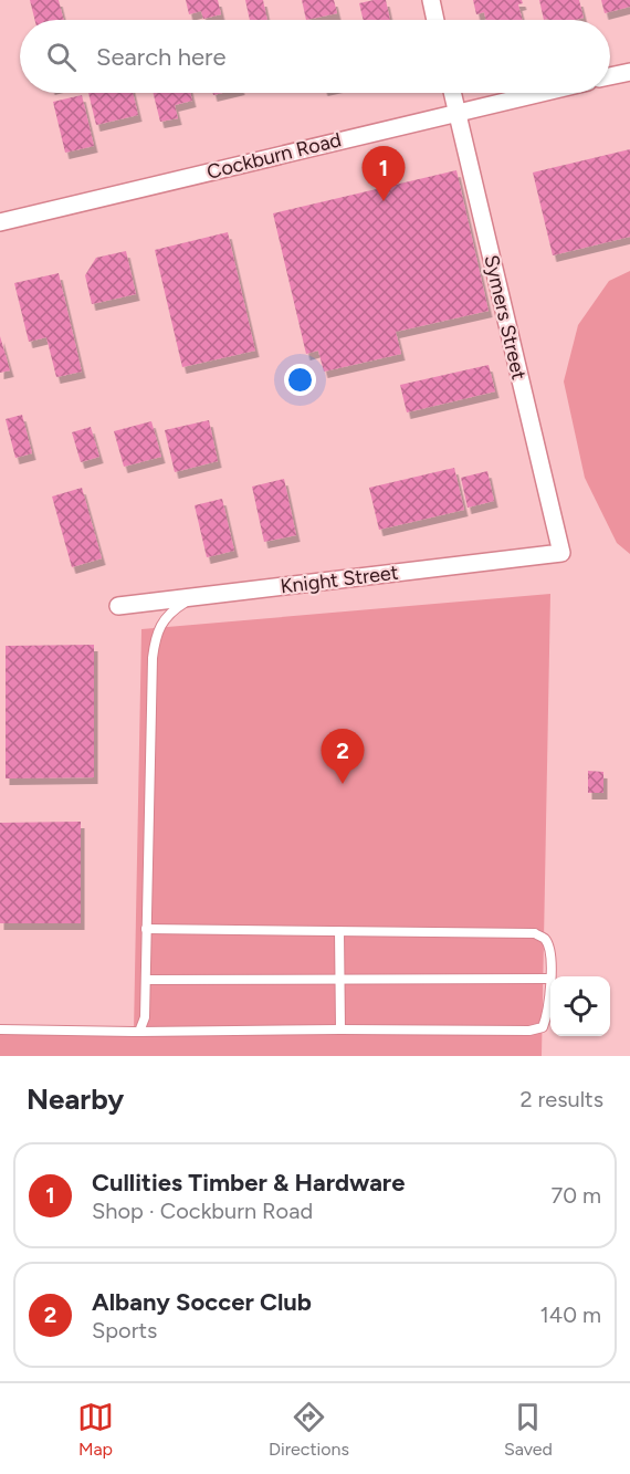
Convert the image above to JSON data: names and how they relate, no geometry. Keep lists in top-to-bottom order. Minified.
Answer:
{"streets":{"street":["Cockburn Road","Symers Street","Knight Street"]},"crossings":[["Cockburn Road","Symers Street"],["Symers Street","Knight Street"]],"page":{"search":"Search here","pins":["1","2"],"heading":["Nearby","2 results"],"list":[{"mark":"1","name":"Cullities Timber & Hardware","note":"Shop · Cockburn Road","value":"70 m"},{"mark":"2","name":"Albany Soccer Club","note":"Sports","value":"140 m"}],"nav":["Map","Directions","Saved"]}}
